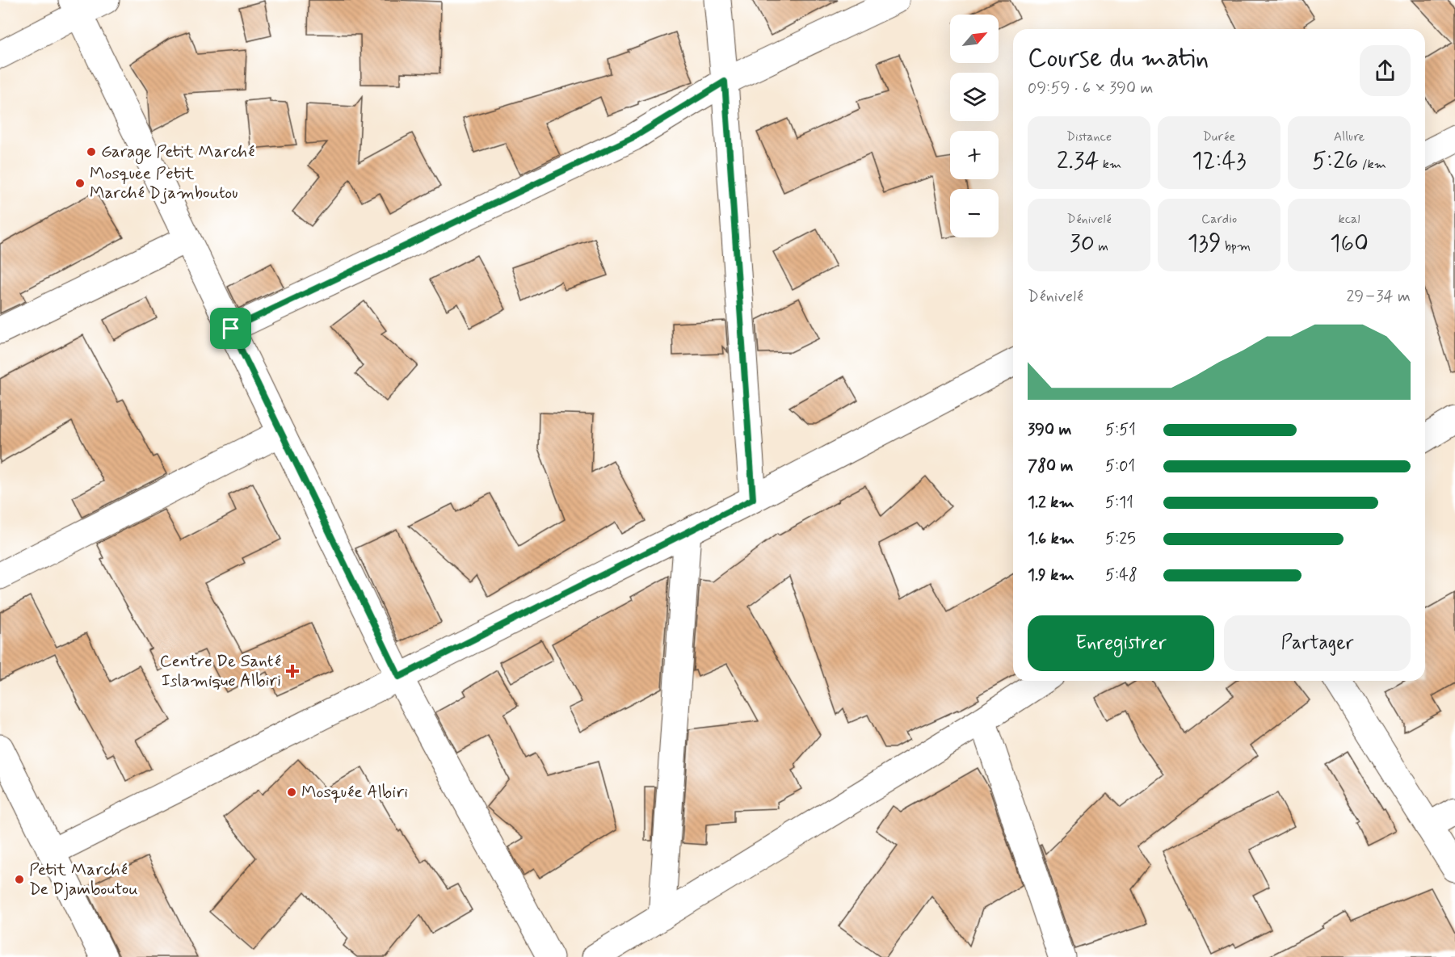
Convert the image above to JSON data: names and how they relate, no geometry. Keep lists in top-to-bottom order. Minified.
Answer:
{"places":{"other":["Garage Petit Marché","Mosquee Petit Marché Djamboutou","Mosquée Albiri","Petit Marché De Djamboutou"],"health":["Centre De Santé Islamique Albiri"]},"north":"top right","page":{"map_buttons":["+","−"],"heading":["Course du matin","09:59 · 6 × 390 m"],"stats":[["Distance","2.34 km"],["Durée","12:43"],["Allure","5:26 /km"],["Dénivelé","30 m"],["Cardio","139 bpm"],["kcal","160"]],"chart":["Dénivelé","29–34 m"],"list":[{"name":"390 m","note":"5:51"},{"name":"780 m","note":"5:01"},{"name":"1.2 km","note":"5:11"},{"name":"1.6 km","note":"5:25"},{"name":"1.9 km","note":"5:48"}],"buttons":["Enregistrer","Partager"]}}
